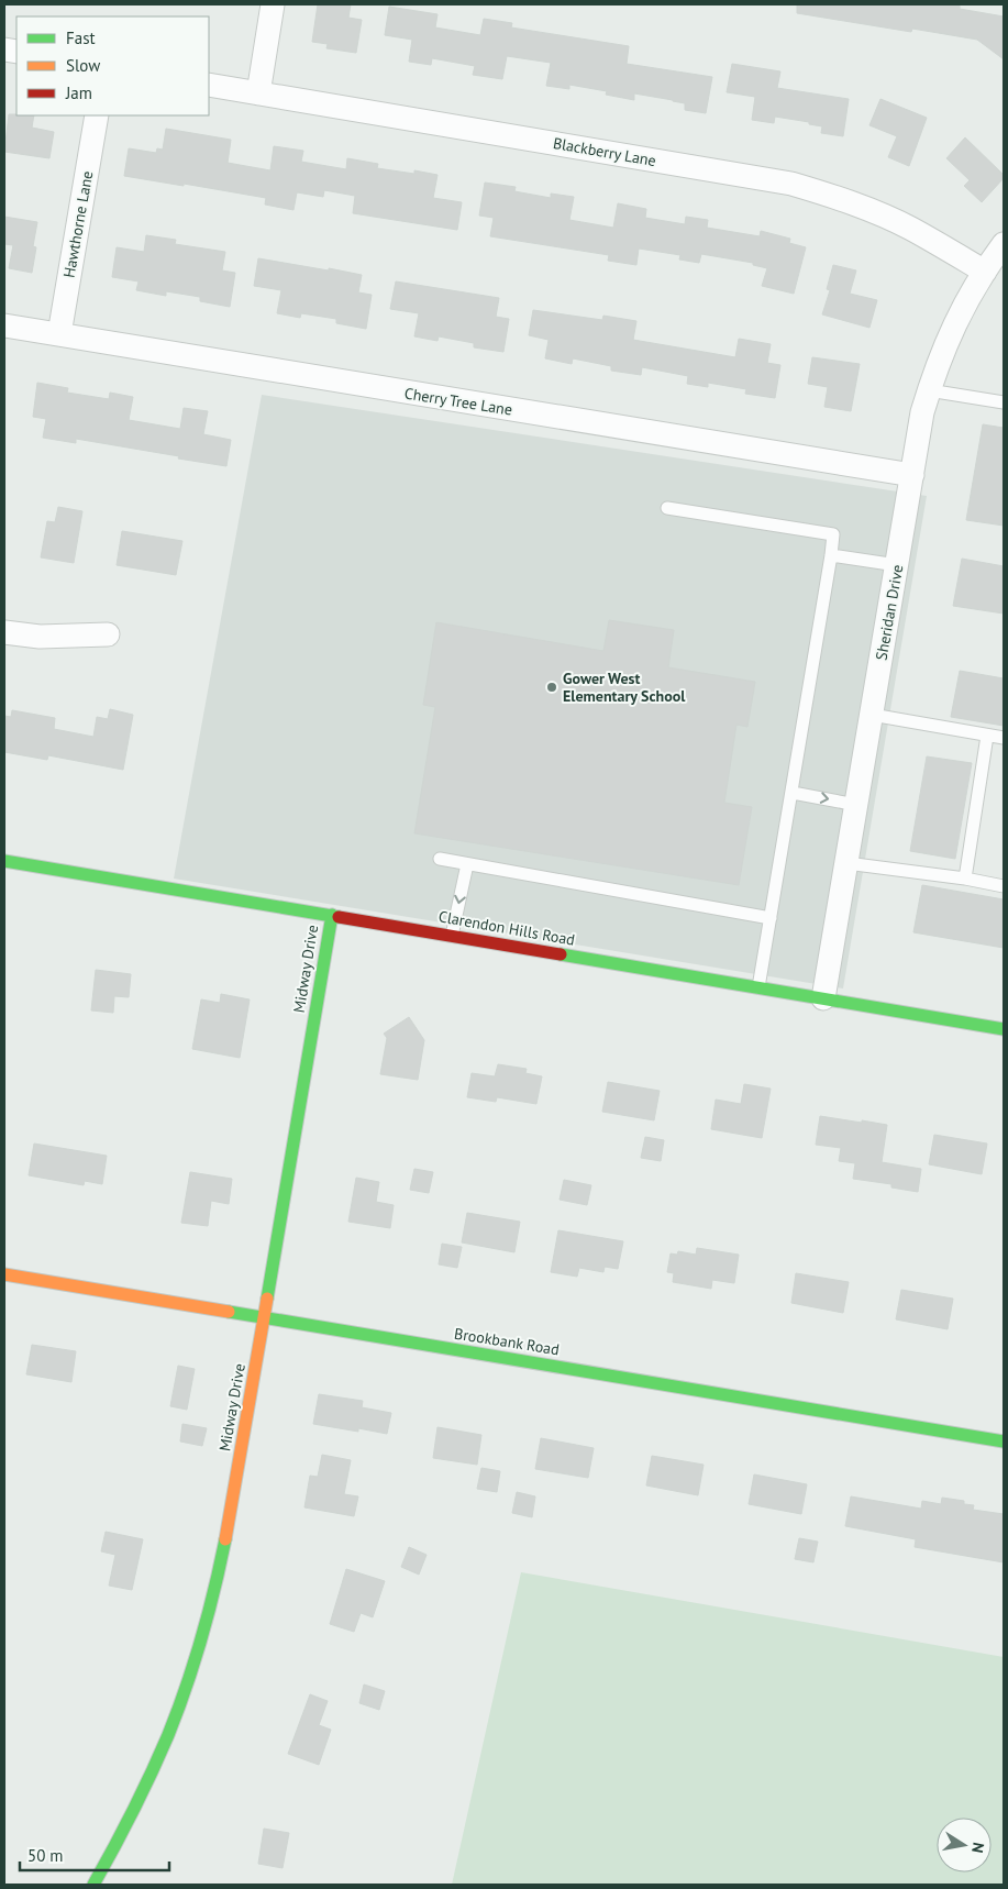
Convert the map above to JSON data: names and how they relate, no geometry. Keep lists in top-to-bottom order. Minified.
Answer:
{"streets":{"street":["Blackberry Lane","Hawthorne Lane","Cherry Tree Lane","Sheridan Drive","Clarendon Hills Road","Midway Drive","Brookbank Road"]},"crossings":[["Blackberry Lane","Sheridan Drive"],["Hawthorne Lane","Cherry Tree Lane"],["Cherry Tree Lane","Sheridan Drive"],["Sheridan Drive","Clarendon Hills Road"],["Clarendon Hills Road","Midway Drive"],["Midway Drive","Brookbank Road"]],"places":["Gower West Elementary School"],"legend":["Fast","Slow","Jam"],"scale_bar":"50 m","north":"right"}
